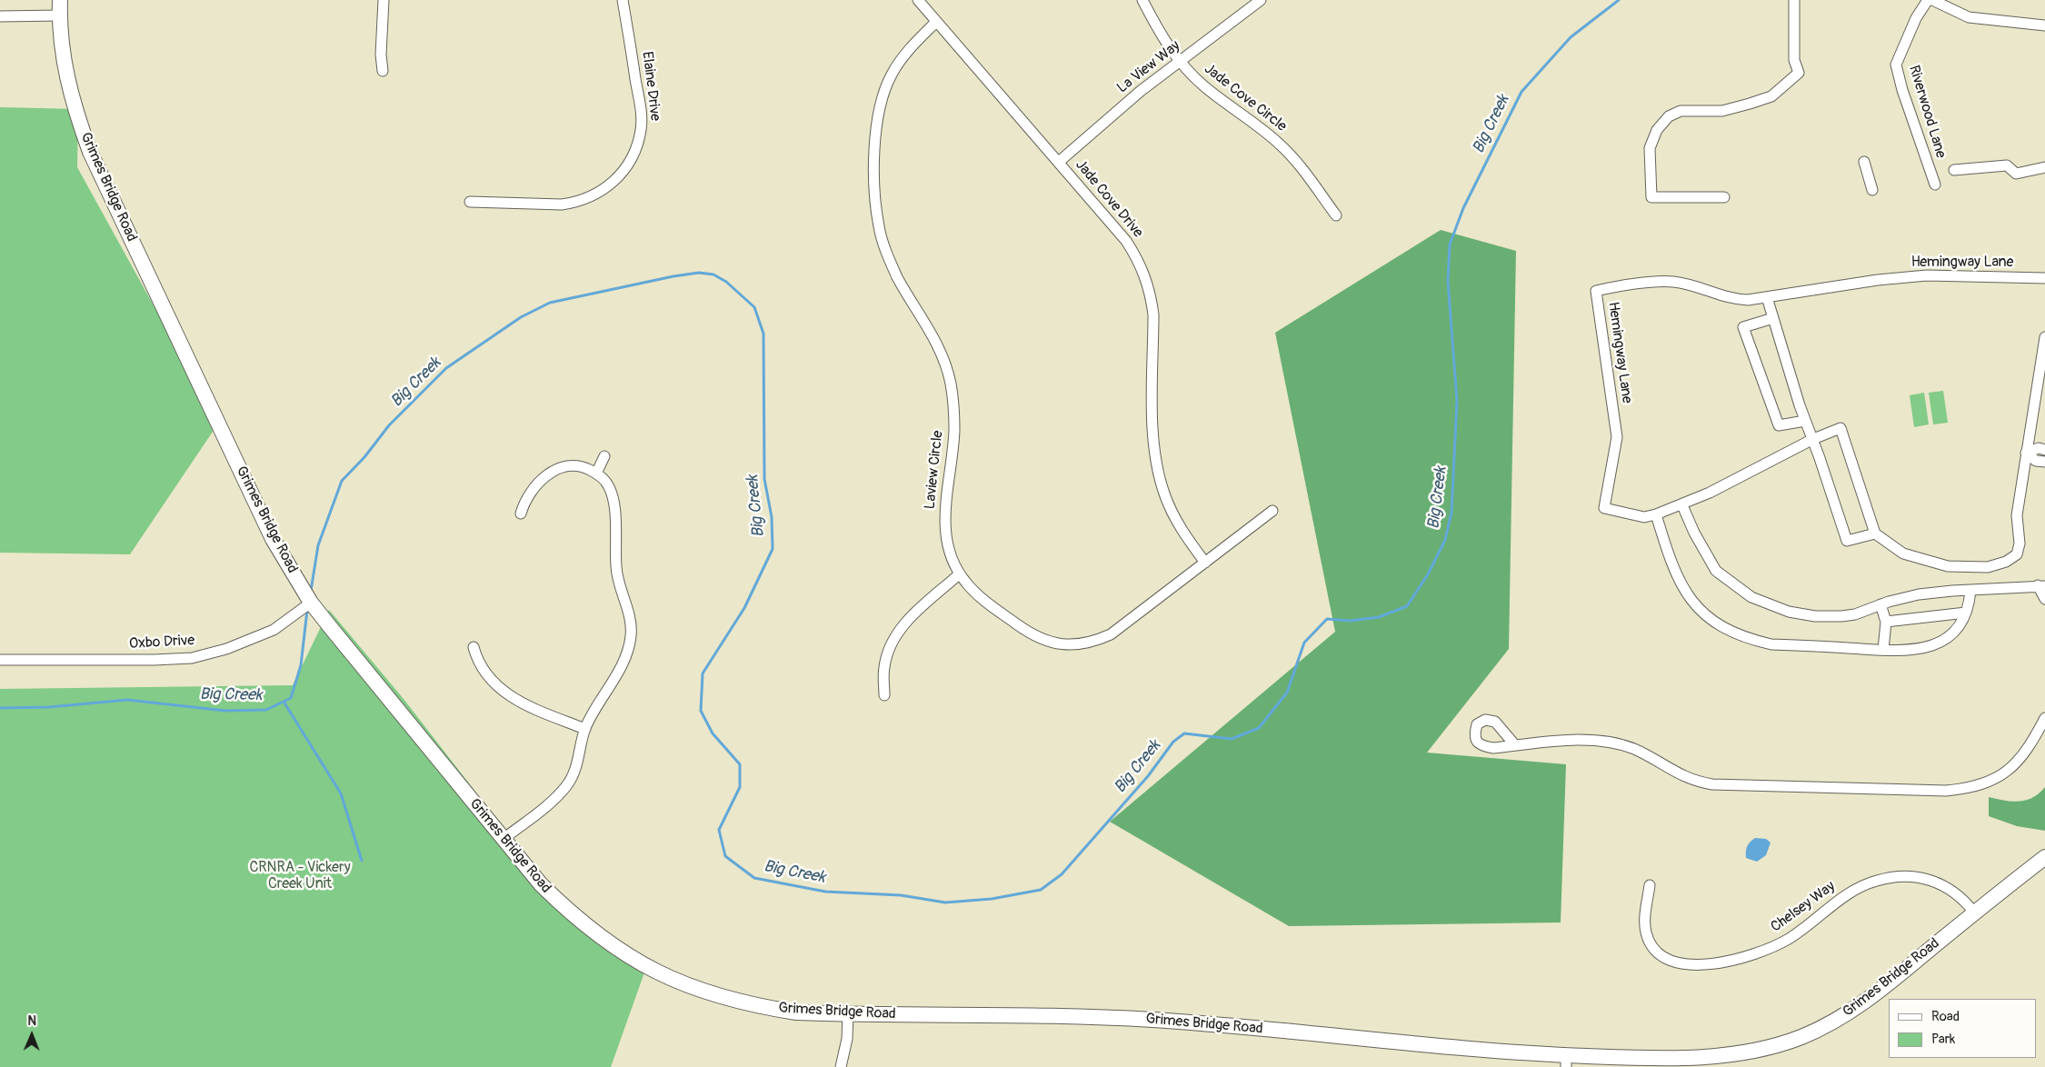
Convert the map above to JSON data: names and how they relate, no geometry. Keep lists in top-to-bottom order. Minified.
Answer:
{"streets":{"street":["La View Way","Elaine Drive","Jade Cove Circle","Riverwood Lane","Grimes Bridge Road","Jade Cove Drive","Hemingway Lane","Laview Circle","Oxbo Drive","Chelsey Way"]},"crossings":[["La View Way","Jade Cove Circle"],["La View Way","Jade Cove Drive"],["Grimes Bridge Road","Oxbo Drive"],["Grimes Bridge Road","Chelsey Way"],["Jade Cove Drive","Laview Circle"]],"water":["Big Creek"],"parks":["CRNRA - Vickery Creek Unit"],"legend":["Road","Park"],"north":"top"}
